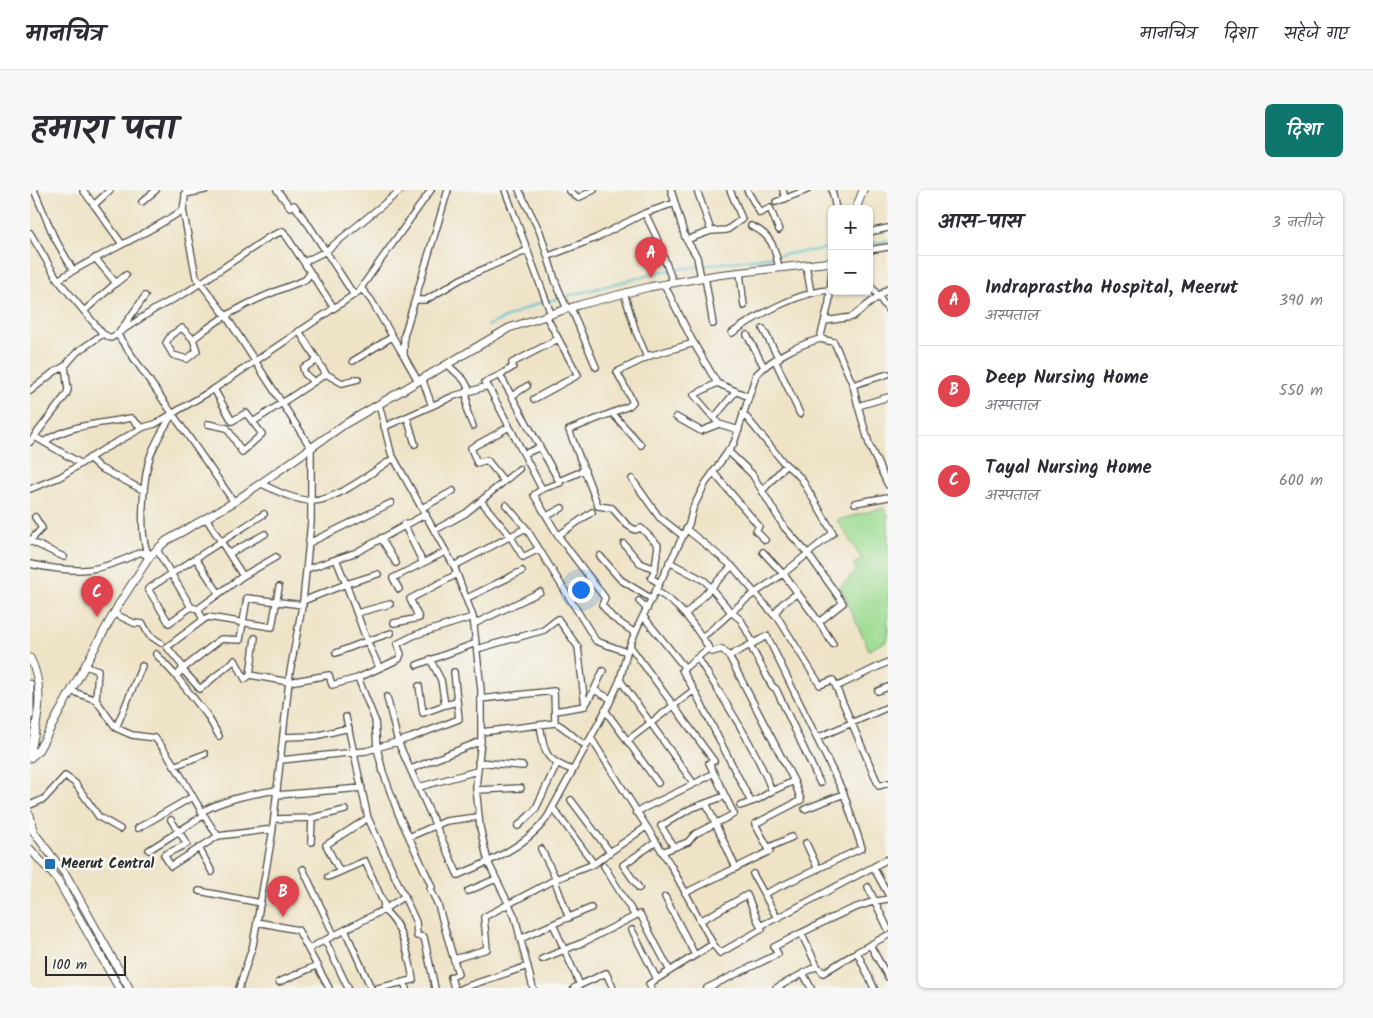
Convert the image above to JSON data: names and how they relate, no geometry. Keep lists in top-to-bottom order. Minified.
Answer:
{"places":{"transit":["Meerut Central"]},"scale_bar":"100 m","page":{"header":"मानचित्र","nav":["मानचित्र","दिशा","सहेजे गए"],"title":"हमारा पता","buttons":"दिशा","heading":["आस-पास","3 नतीजे"],"map_buttons":["+","−"],"pins":["A","C","B"],"list":[{"mark":"A","name":"Indraprastha Hospital, Meerut","note":"अस्पताल","value":"390 m"},{"mark":"B","name":"Deep Nursing Home","note":"अस्पताल","value":"550 m"},{"mark":"C","name":"Tayal Nursing Home","note":"अस्पताल","value":"600 m"}],"scale":"100 m"}}
